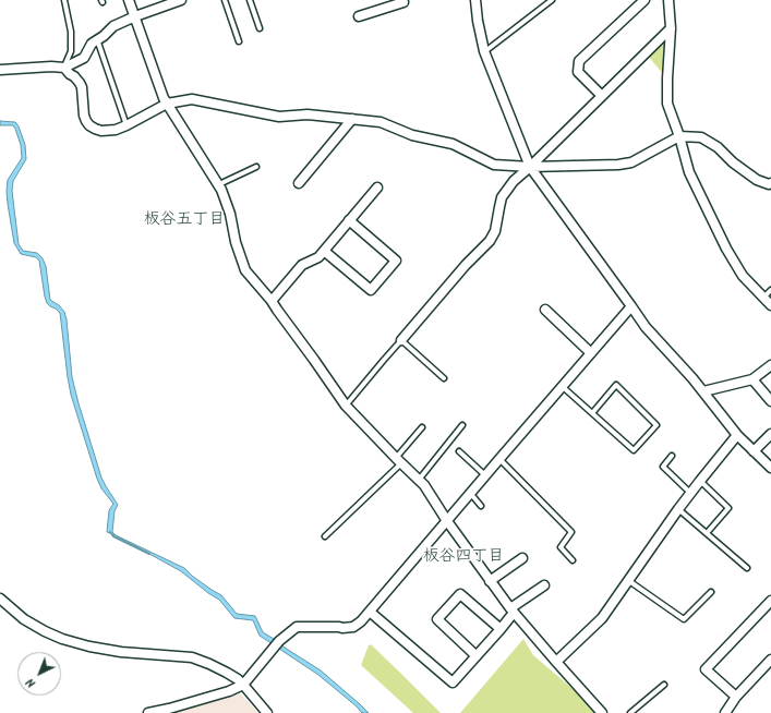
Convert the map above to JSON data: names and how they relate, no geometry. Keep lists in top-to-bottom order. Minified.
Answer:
{"districts":["板谷五丁目","板谷四丁目"],"north":"bottom left"}
